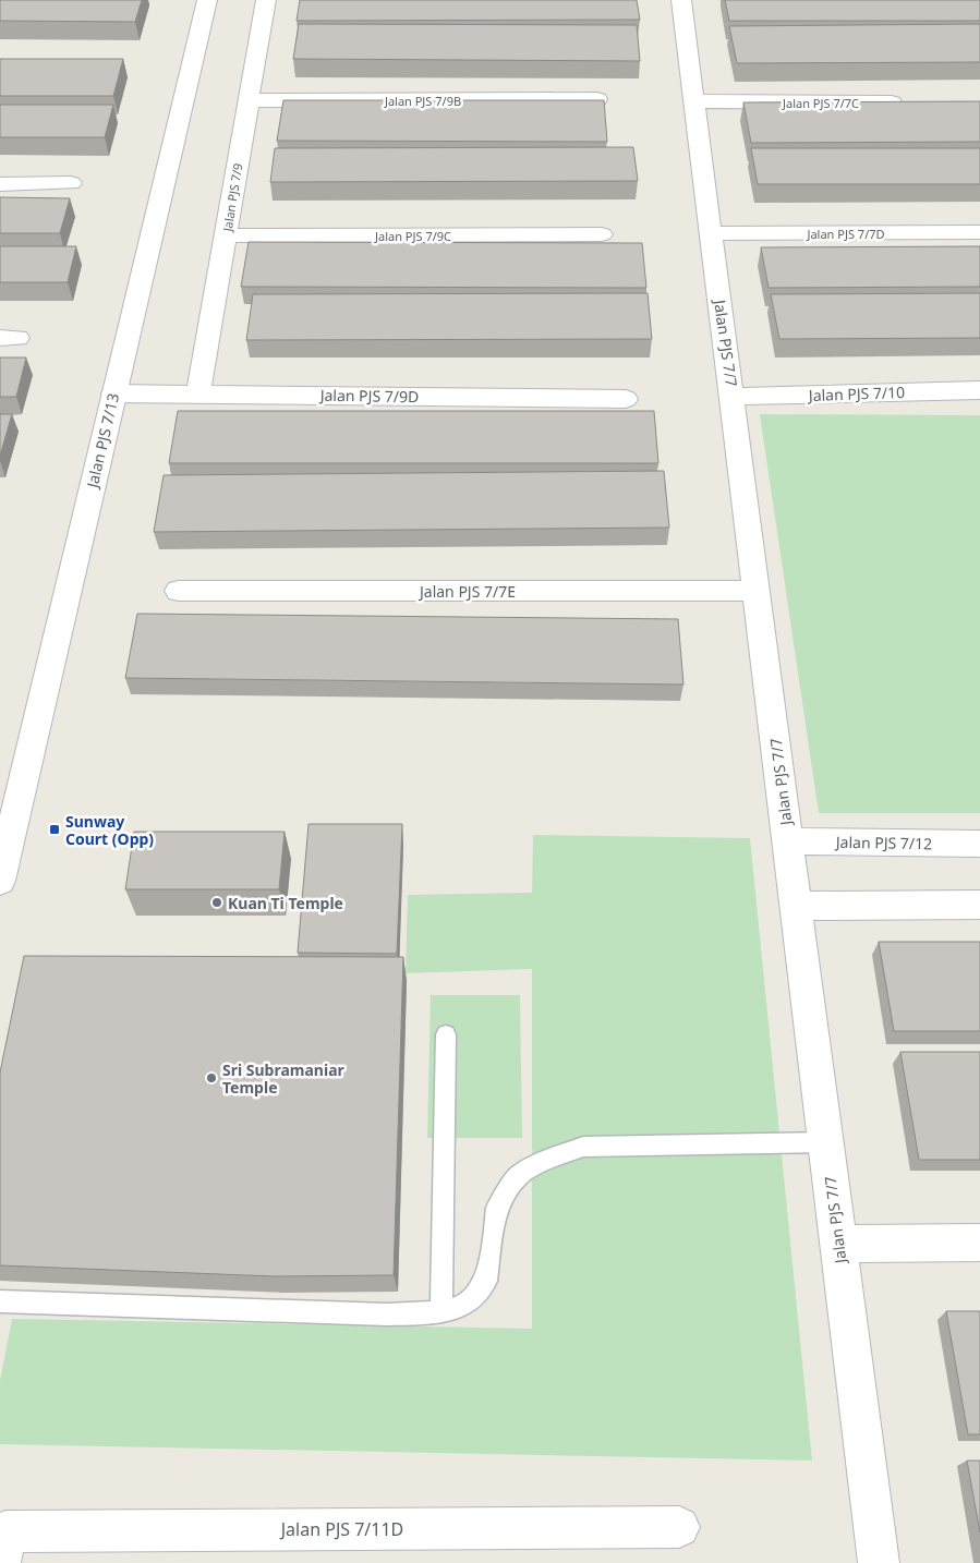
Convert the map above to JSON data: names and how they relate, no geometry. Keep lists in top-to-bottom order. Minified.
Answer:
{"streets":{"street":["Jalan PJS 7/9B","Jalan PJS 7/7C","Jalan PJS 7/9","Jalan PJS 7/7D","Jalan PJS 7/9C","Jalan PJS 7/7","Jalan PJS 7/10","Jalan PJS 7/9D","Jalan PJS 7/13","Jalan PJS 7/7E","Jalan PJS 7/12","Jalan PJS 7/11D"]},"crossings":[["Jalan PJS 7/9B","Jalan PJS 7/9"],["Jalan PJS 7/7C","Jalan PJS 7/7"],["Jalan PJS 7/9","Jalan PJS 7/9C"],["Jalan PJS 7/9","Jalan PJS 7/9D"],["Jalan PJS 7/7D","Jalan PJS 7/7"],["Jalan PJS 7/7","Jalan PJS 7/10"],["Jalan PJS 7/7","Jalan PJS 7/7E"],["Jalan PJS 7/7","Jalan PJS 7/12"],["Jalan PJS 7/9D","Jalan PJS 7/13"]],"places":{"transit":["Sunway Court (Opp)"],"other":["Kuan Ti Temple","Sri Subramaniar Temple"]}}
